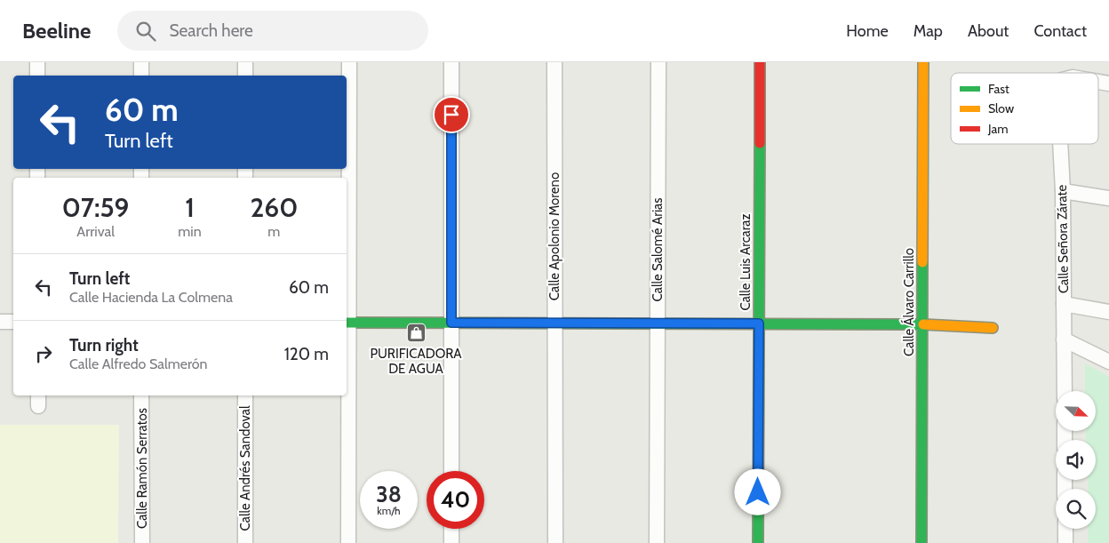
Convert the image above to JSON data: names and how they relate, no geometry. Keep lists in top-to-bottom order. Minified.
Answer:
{"streets":{"street":["Calle Apolonio Moreno","Calle Señora Zárate","Calle Salomé Arias","Calle Luis Arcaraz","Calle Álvaro Carrillo","Calle Ramón Serratos","Calle Andrés Sandoval"]},"places":{"shop":["PURIFICADORA DE AGUA"]},"legend":["Fast","Slow","Jam"],"north":"bottom right","page":{"header":"Beeline","search":"Search here","nav":["Home","Map","About","Contact"],"turn":["60 m","Turn left"],"eta":["07:59","Arrival","1","min","260","m"],"list":[{"name":"Turn left","note":"Calle Hacienda La Colmena","value":"60 m"},{"name":"Turn right","note":"Calle Alfredo Salmerón","value":"120 m"}],"speed":"38 km/h","limit":"40"}}
